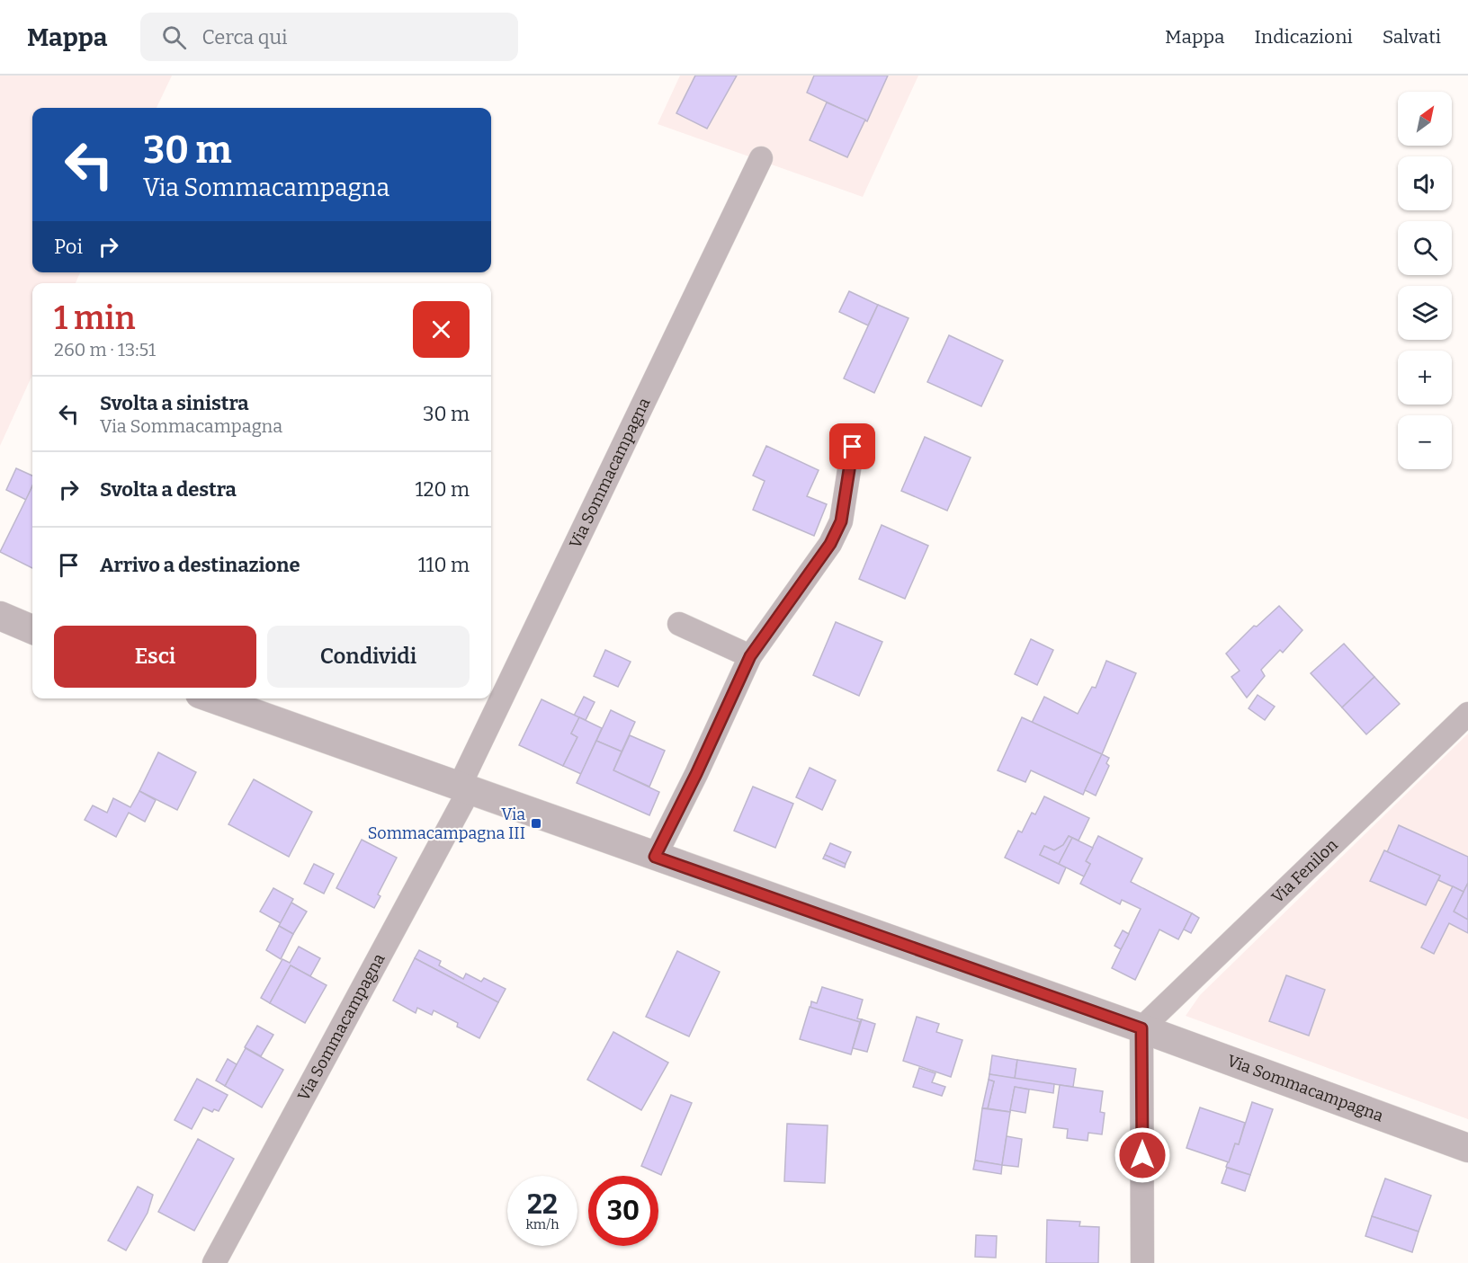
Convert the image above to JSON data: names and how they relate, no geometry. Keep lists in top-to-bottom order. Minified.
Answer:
{"streets":{"street":["Via Sommacampagna","Via Fenilon"]},"crossings":[["Via Sommacampagna","Via Fenilon"]],"places":{"transit":["Via Sommacampagna III"]},"north":"top right","page":{"header":"Mappa","search":"Cerca qui","nav":["Mappa","Indicazioni","Salvati"],"map_buttons":["+","−"],"turn":["30 m","Via Sommacampagna"],"then":"Poi","heading":["1 min","260 m · 13:51"],"list":[{"name":"Svolta a sinistra","note":"Via Sommacampagna","value":"30 m"},{"name":"Svolta a destra","value":"120 m"},{"name":"Arrivo a destinazione","value":"110 m"}],"buttons":["Esci","Condividi"],"speed":"22 km/h","limit":"30"}}
